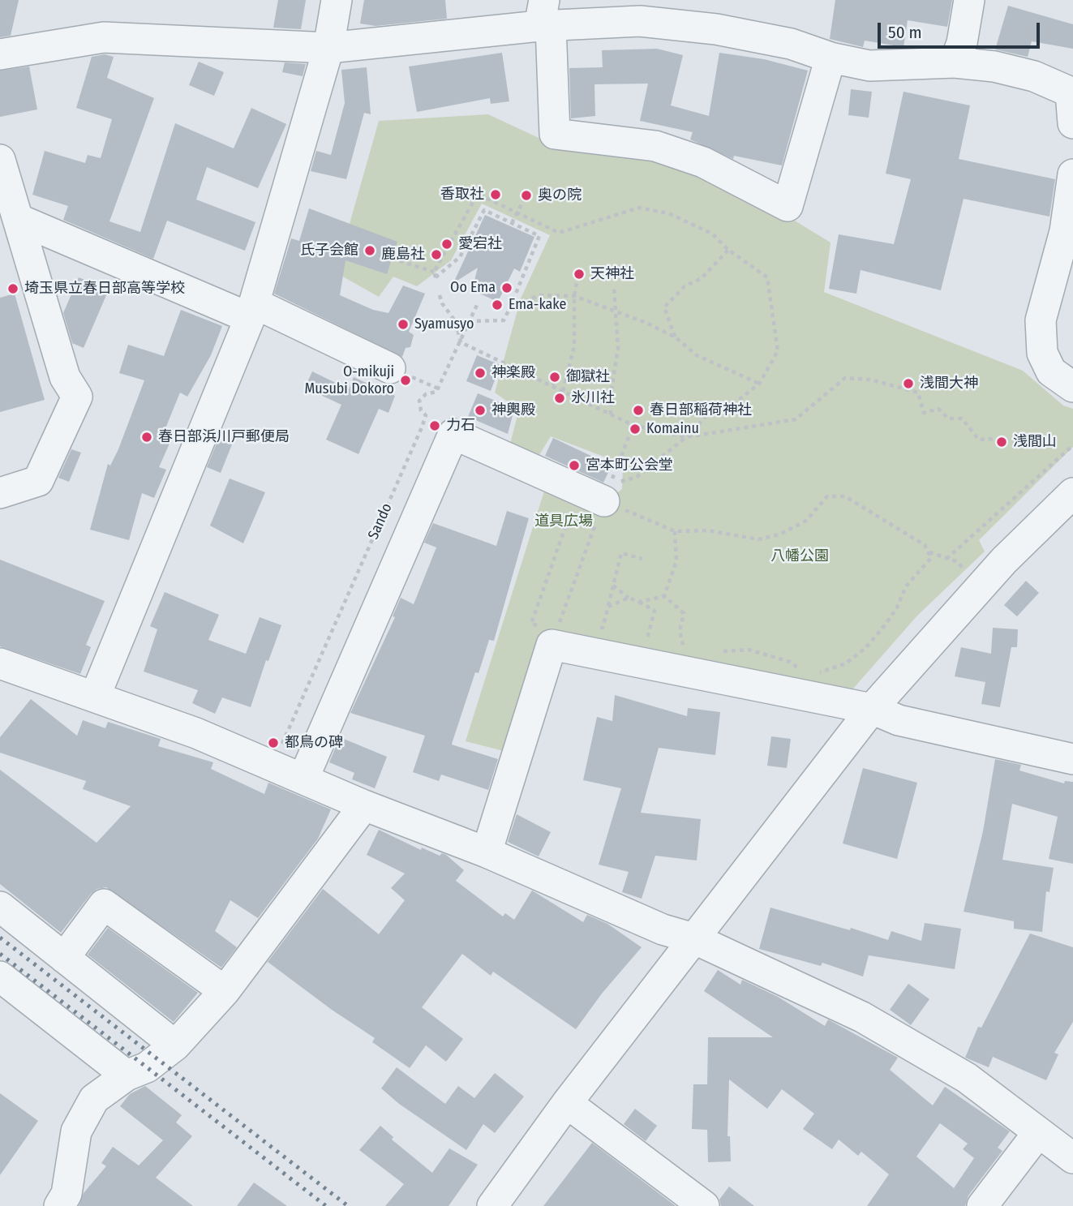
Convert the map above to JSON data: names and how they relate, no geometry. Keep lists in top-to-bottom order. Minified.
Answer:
{"streets":{"path":["Sando"]},"parks":["道具広場","八幡公園"],"places":["香取社","奥の院","愛宕社","氏子会館","鹿島社","天神社","Oo Ema","埼玉県立春日部高等学校","Ema-kake","Syamusyo","神楽殿","御獄社","O-mikuji Musubi Dokoro","浅間大神","氷川社","神輿殿","春日部稲荷神社","力石","Komainu","春日部浜川戸郵便局","浅間山","宮本町公会堂","都鳥の碑"],"scale_bar":"50 m"}
